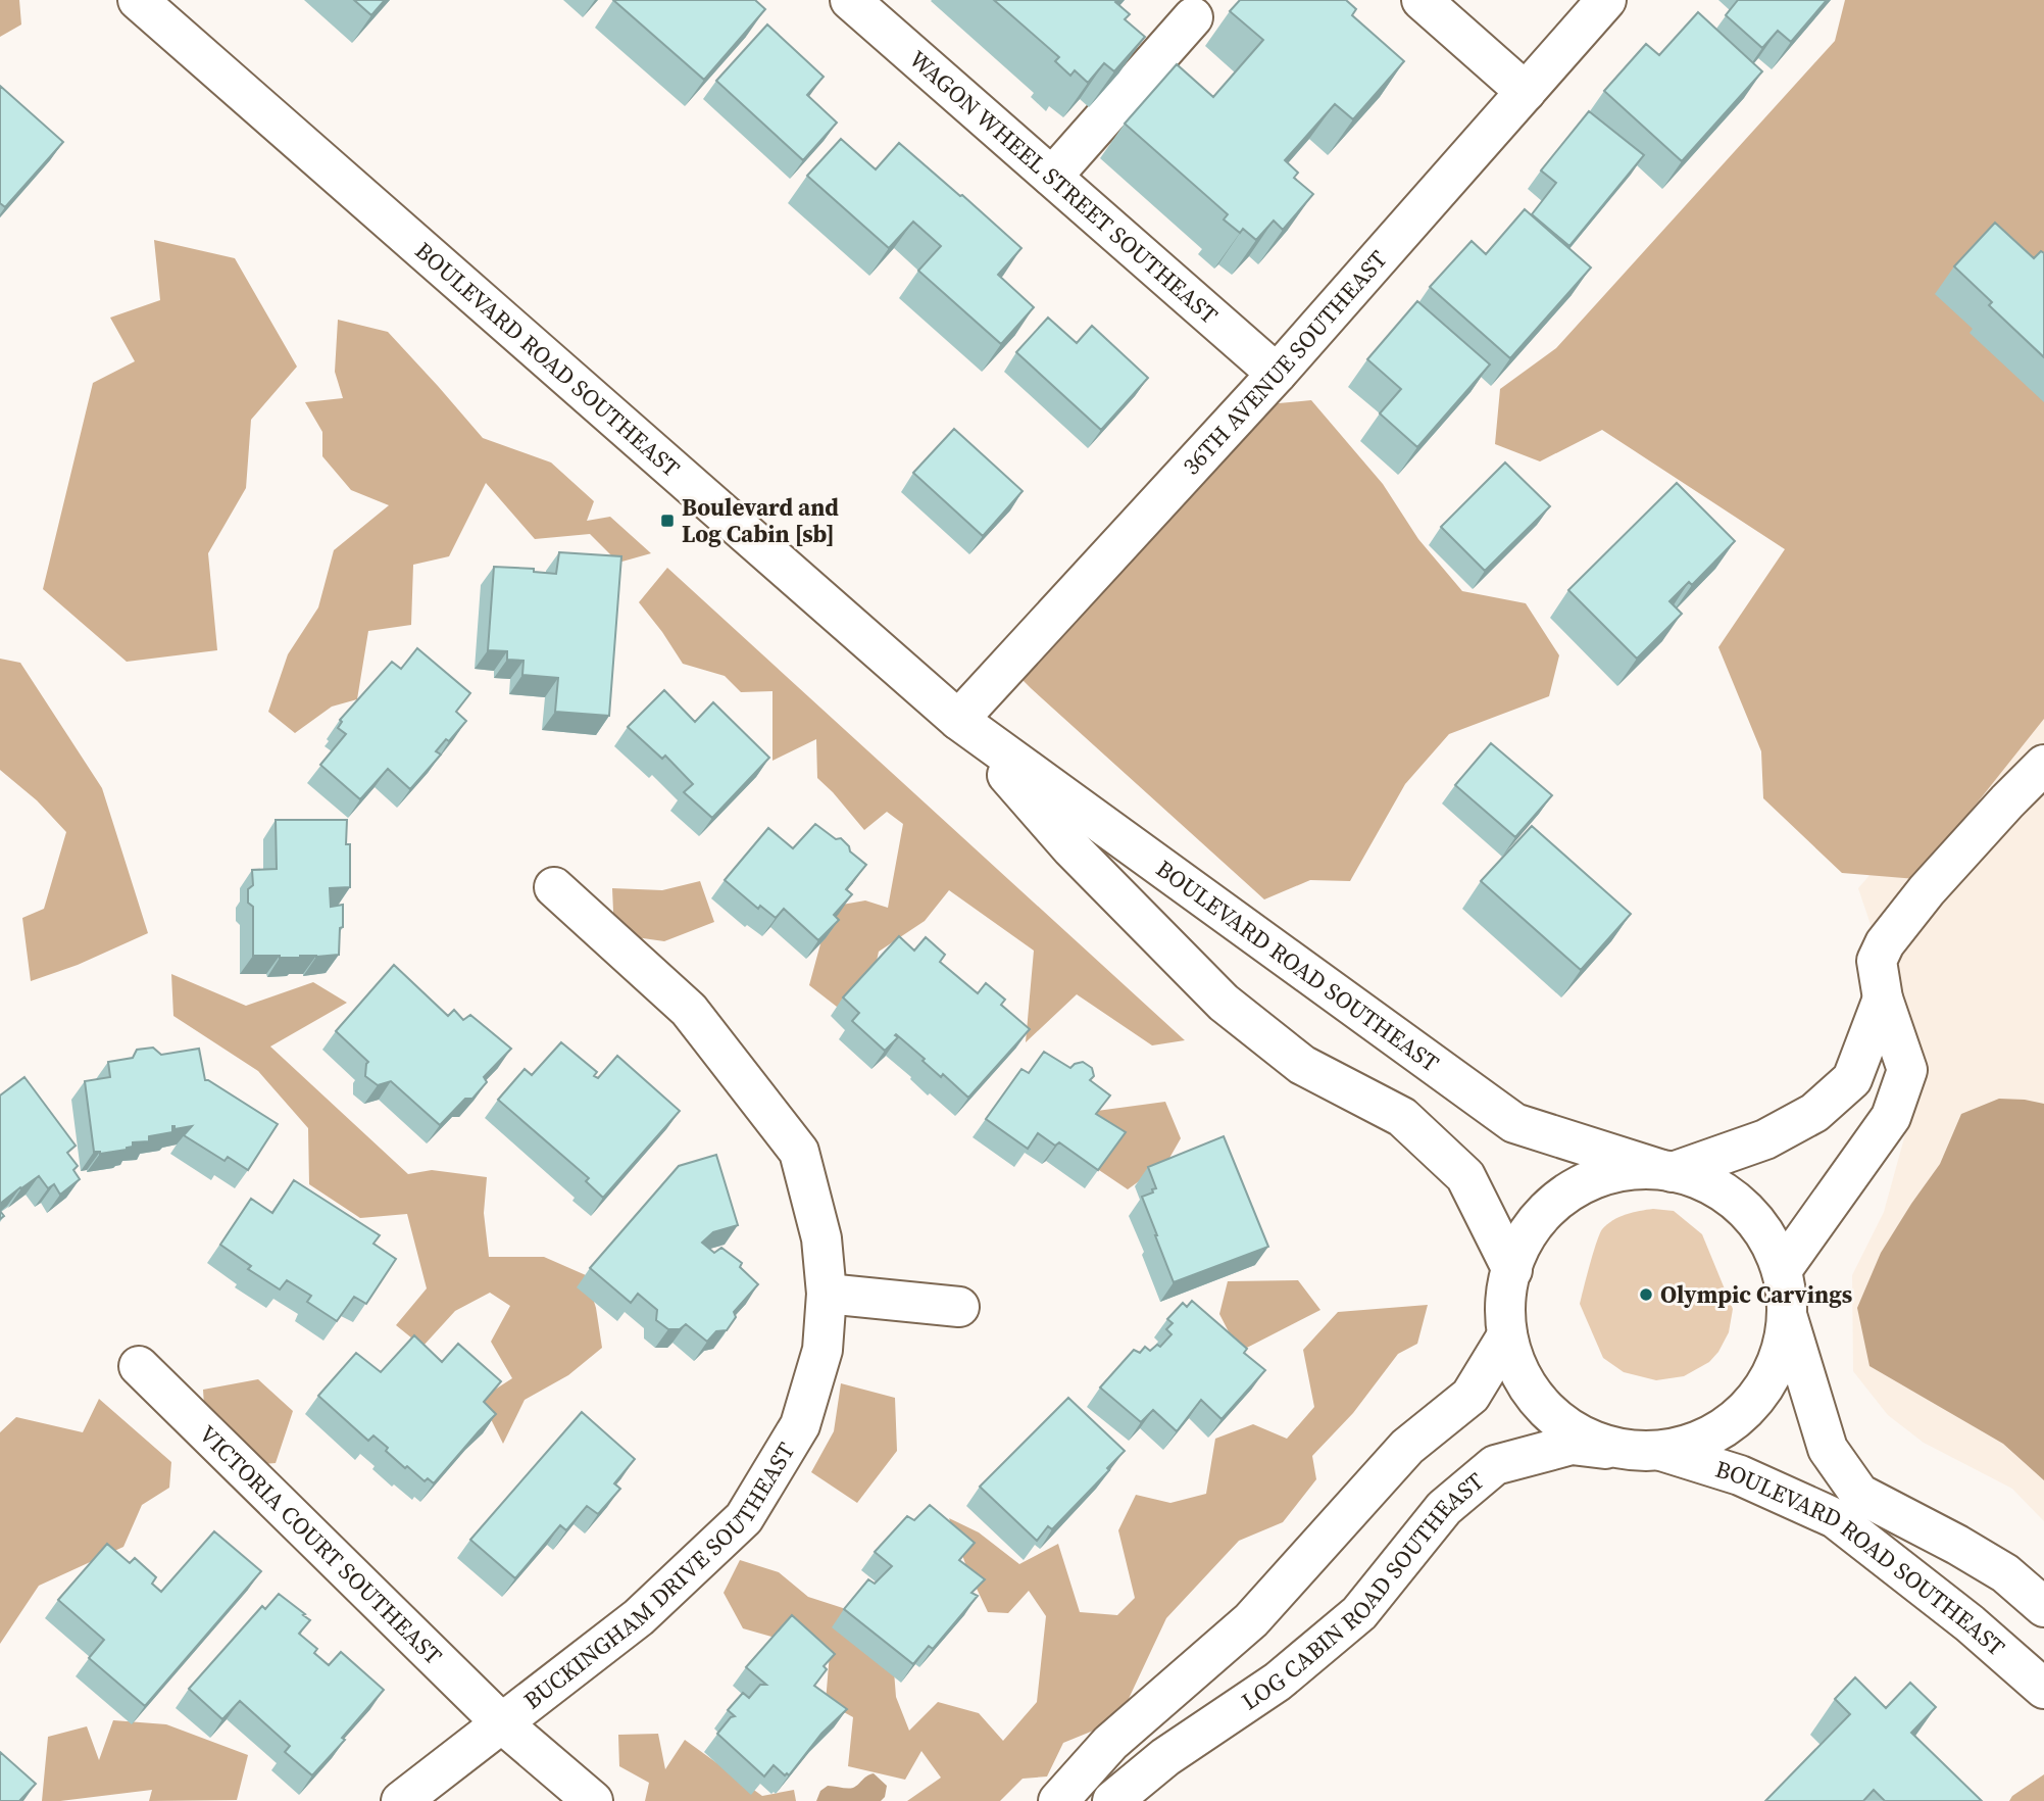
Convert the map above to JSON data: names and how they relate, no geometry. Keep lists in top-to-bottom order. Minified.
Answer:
{"streets":{"street":["WAGON WHEEL STREET SOUTHEAST","BOULEVARD ROAD SOUTHEAST","36TH AVENUE SOUTHEAST","VICTORIA COURT SOUTHEAST","BUCKINGHAM DRIVE SOUTHEAST","LOG CABIN ROAD SOUTHEAST"]},"crossings":[["WAGON WHEEL STREET SOUTHEAST","36TH AVENUE SOUTHEAST"],["BOULEVARD ROAD SOUTHEAST","36TH AVENUE SOUTHEAST"],["BOULEVARD ROAD SOUTHEAST","LOG CABIN ROAD SOUTHEAST"],["VICTORIA COURT SOUTHEAST","BUCKINGHAM DRIVE SOUTHEAST"]],"places":{"transit":["Boulevard and Log Cabin [sb]"],"other":["Olympic Carvings"]}}
